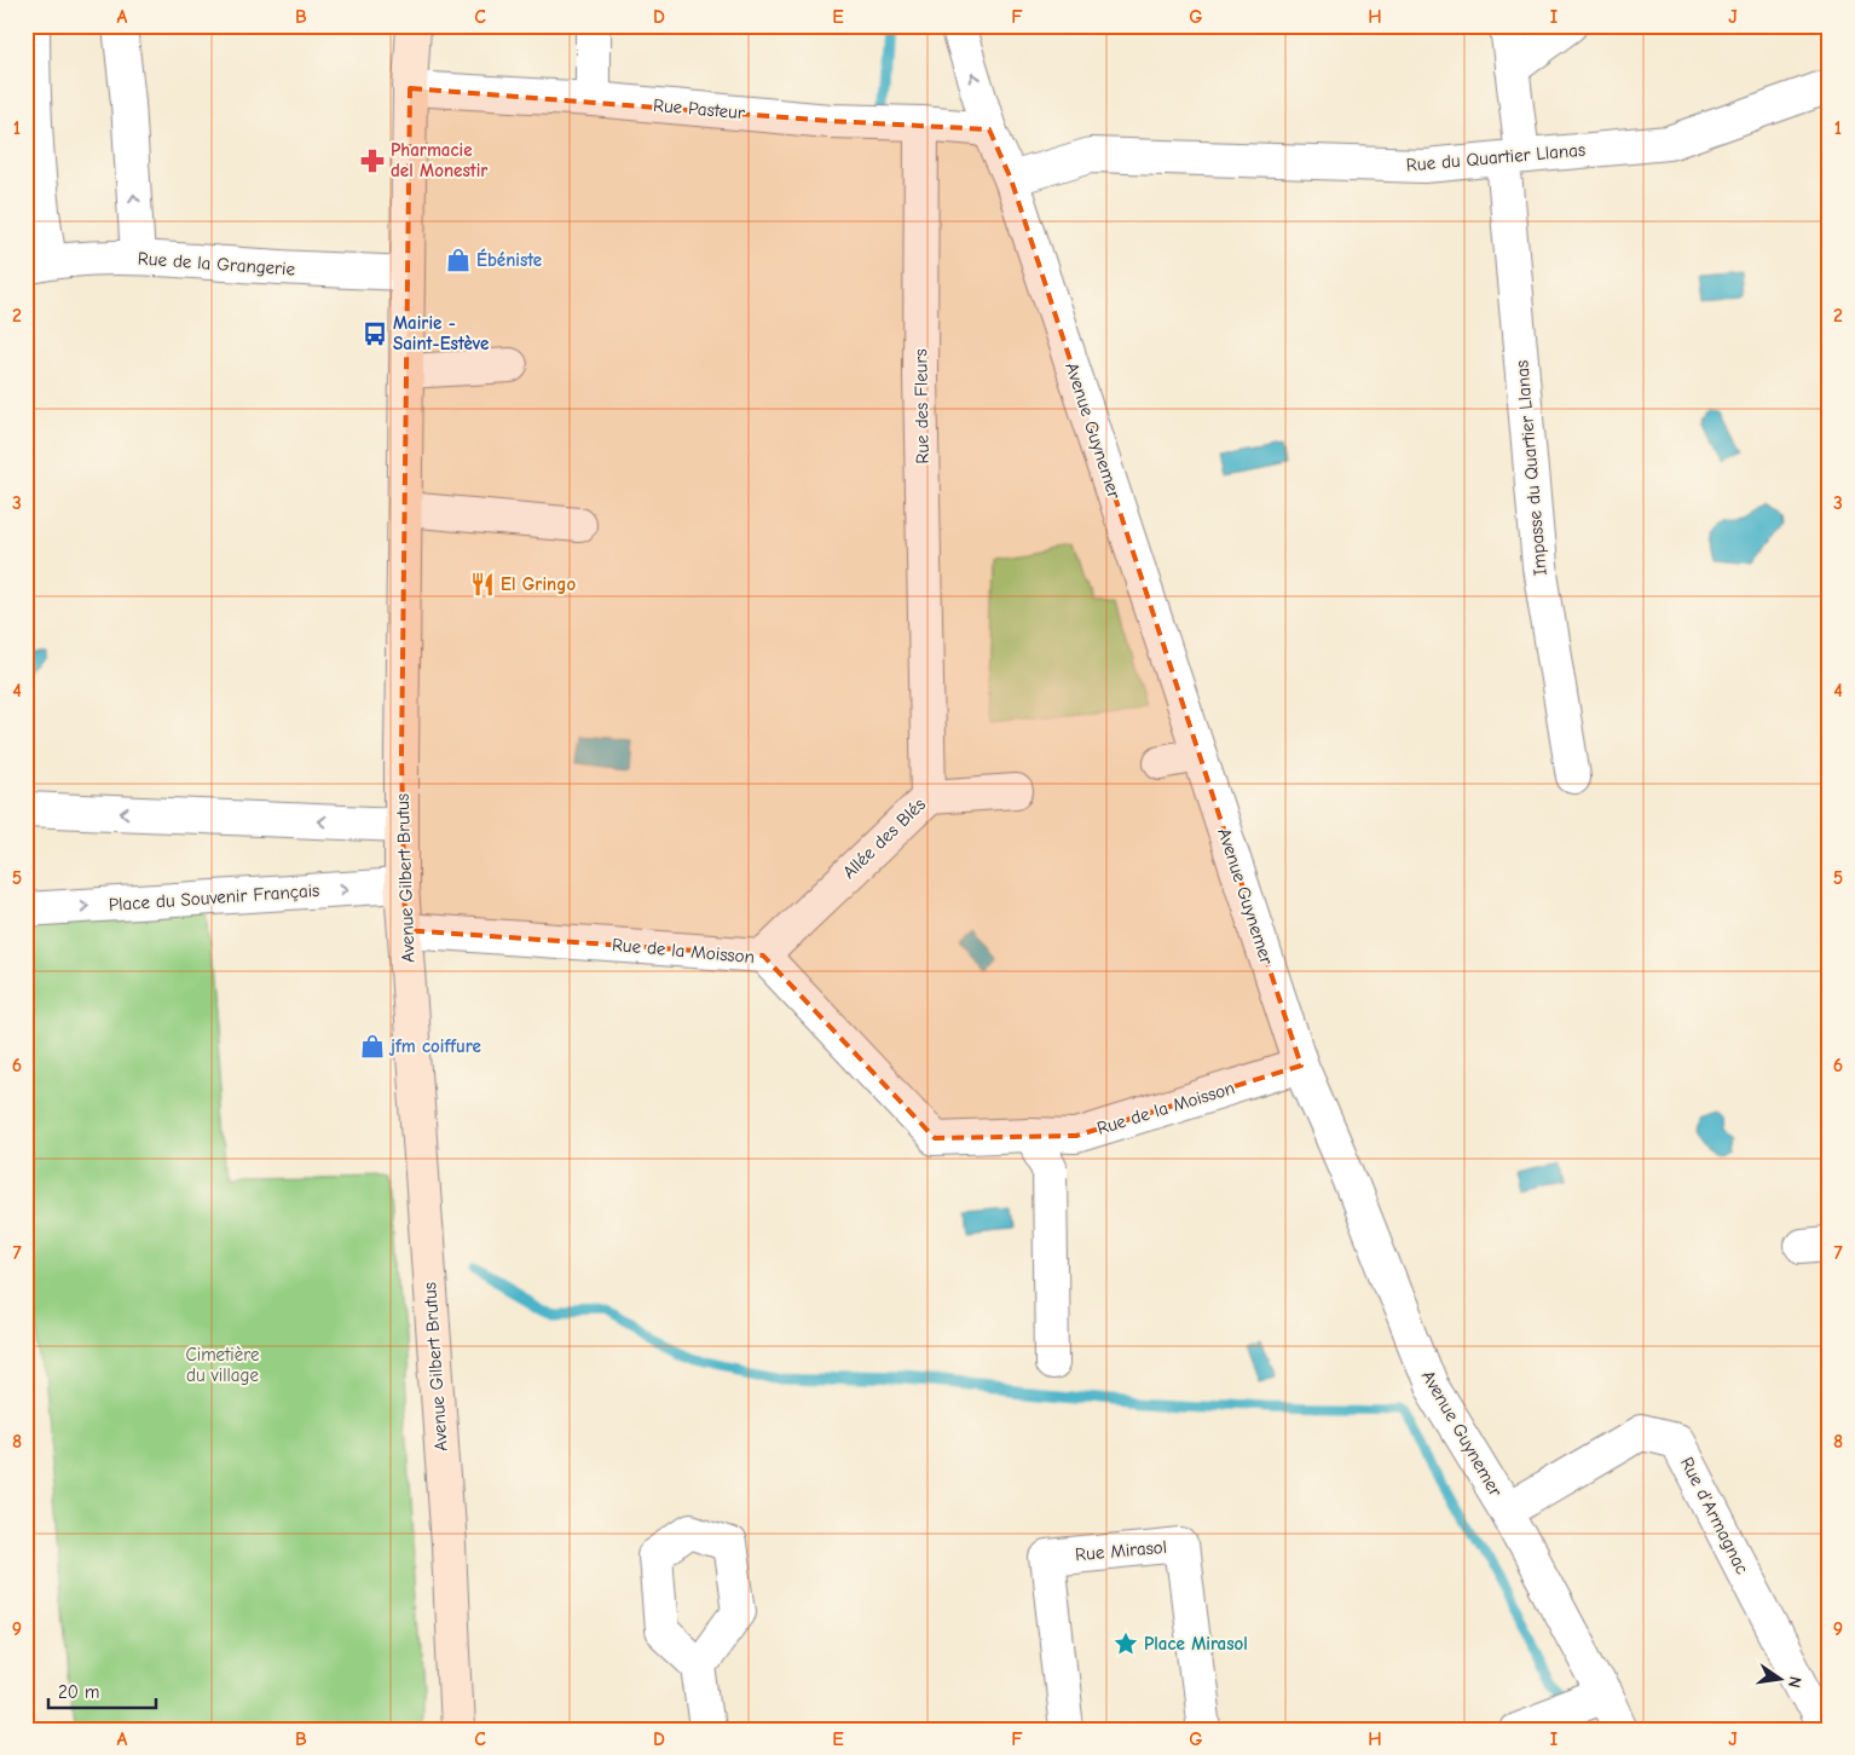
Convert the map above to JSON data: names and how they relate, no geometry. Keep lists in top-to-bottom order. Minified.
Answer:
{"streets":{"main road":["Avenue Gilbert Brutus"],"street":["Rue Pasteur","Rue du Quartier Llanas","Rue de la Grangerie","Rue des Fleurs","Avenue Guynemer","Impasse du Quartier Llanas","Allée des Blés","Place du Souvenir Français","Rue de la Moisson","Rue d'Armagnac","Rue Mirasol"]},"crossings":[["Rue Pasteur","Rue des Fleurs"],["Rue Pasteur","Avenue Guynemer"],["Rue Pasteur","Avenue Gilbert Brutus"],["Rue du Quartier Llanas","Avenue Guynemer"],["Rue du Quartier Llanas","Impasse du Quartier Llanas"],["Rue de la Grangerie","Avenue Gilbert Brutus"],["Rue des Fleurs","Allée des Blés"],["Avenue Guynemer","Rue de la Moisson"],["Avenue Guynemer","Rue d'Armagnac"],["Allée des Blés","Rue de la Moisson"],["Avenue Gilbert Brutus","Place du Souvenir Français"],["Avenue Gilbert Brutus","Rue de la Moisson"]],"parks":["Cimetière du village"],"places":{"pharmacy":["Pharmacie del Monestir"],"shop":["Ébéniste","jfm coiffure"],"bus stop":["Mairie - Saint-Estève"],"restaurant":["El Gringo"],"place":["Place Mirasol"]},"scale_bar":"20 m","north":"right","grid":{"columns":["A","B","C","D","E","F","G","H","I","J"],"rows":["1","2","3","4","5","6","7","8","9"]}}
